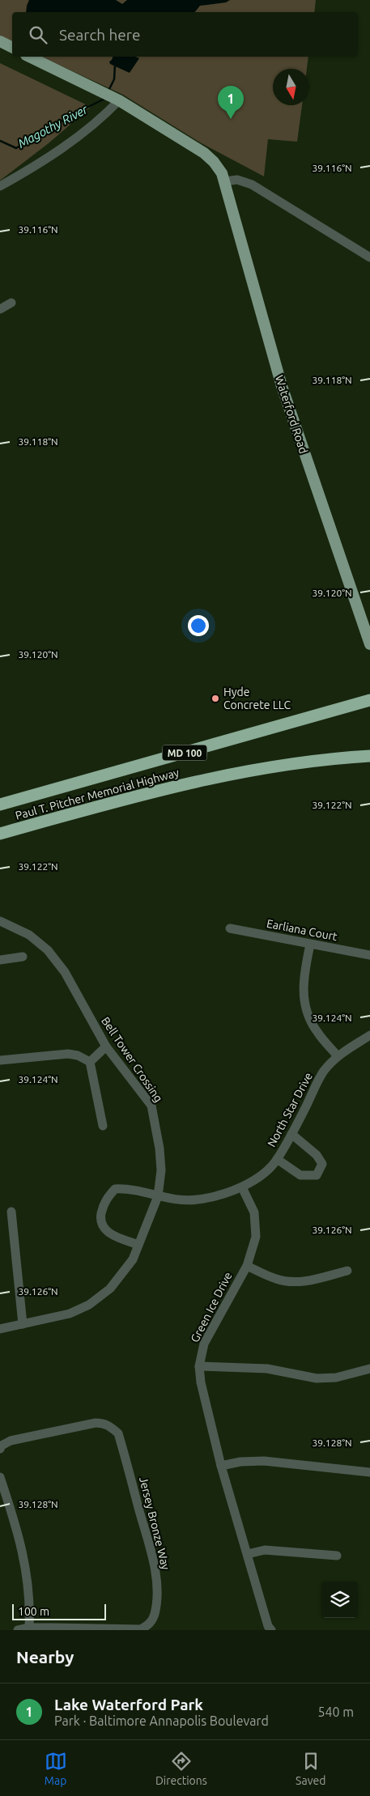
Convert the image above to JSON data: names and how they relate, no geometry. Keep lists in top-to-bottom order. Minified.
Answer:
{"streets":{"highway":["MD 100","Paul T. Pitcher Memorial Highway"],"main road":["Waterford Road"],"street":["Earliana Court","Bell Tower Crossing","North Star Drive","Green Ice Drive","Jersey Bronze Way"]},"crossings":[["Bell Tower Crossing","North Star Drive"],["North Star Drive","Green Ice Drive"]],"water":["Magothy River"],"places":["Hyde Concrete LLC"],"scale_bar":"100 m","north":"bottom","page":{"search":"Search here","pins":"1","scale":"100 m","heading":"Nearby","list":[{"mark":"1","name":"Lake Waterford Park","note":"Park · Baltimore Annapolis Boulevard","value":"540 m"}],"nav":["Map","Directions","Saved"]},"coordinates":["39.116°N","39.118°N","39.120°N","39.122°N","39.124°N","39.126°N","39.128°N"]}
